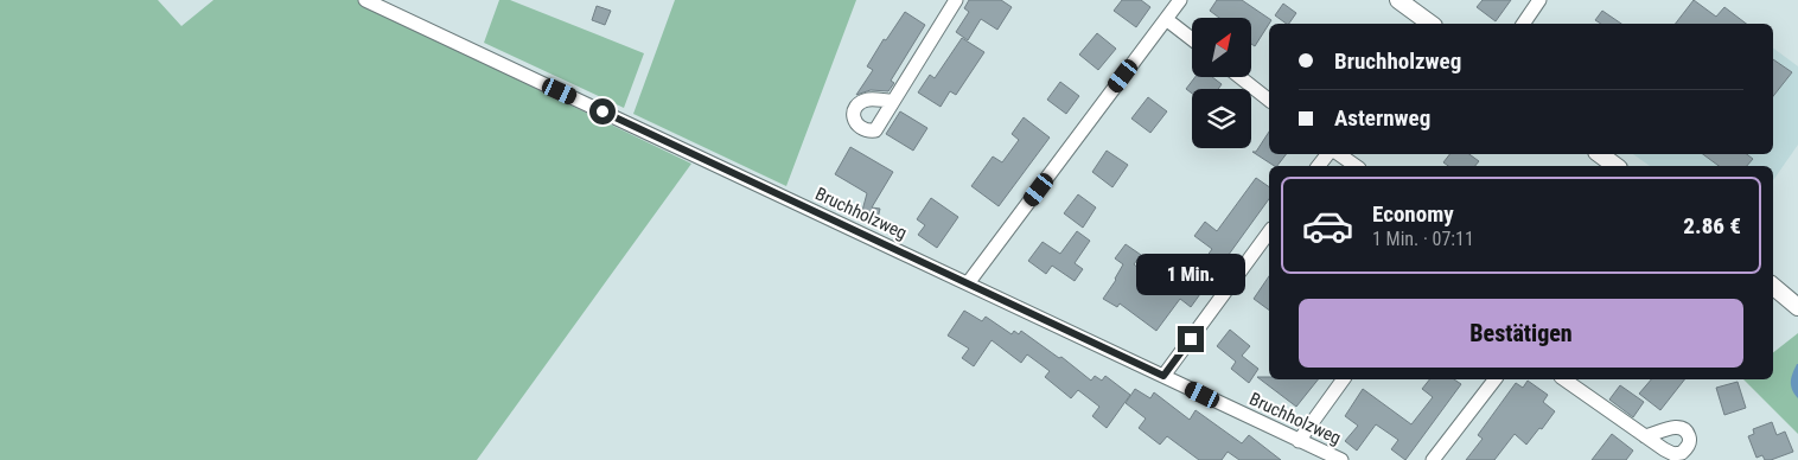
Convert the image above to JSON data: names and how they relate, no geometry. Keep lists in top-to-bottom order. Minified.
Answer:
{"streets":{"street":["Bruchholzweg"]},"north":"top right","page":{"banner":["Bruchholzweg","Asternweg"],"list":[{"name":"Economy","note":"1 Min. · 07:11","value":"2.86 €"}],"bubble":"1 Min.","buttons":"Bestätigen"}}
